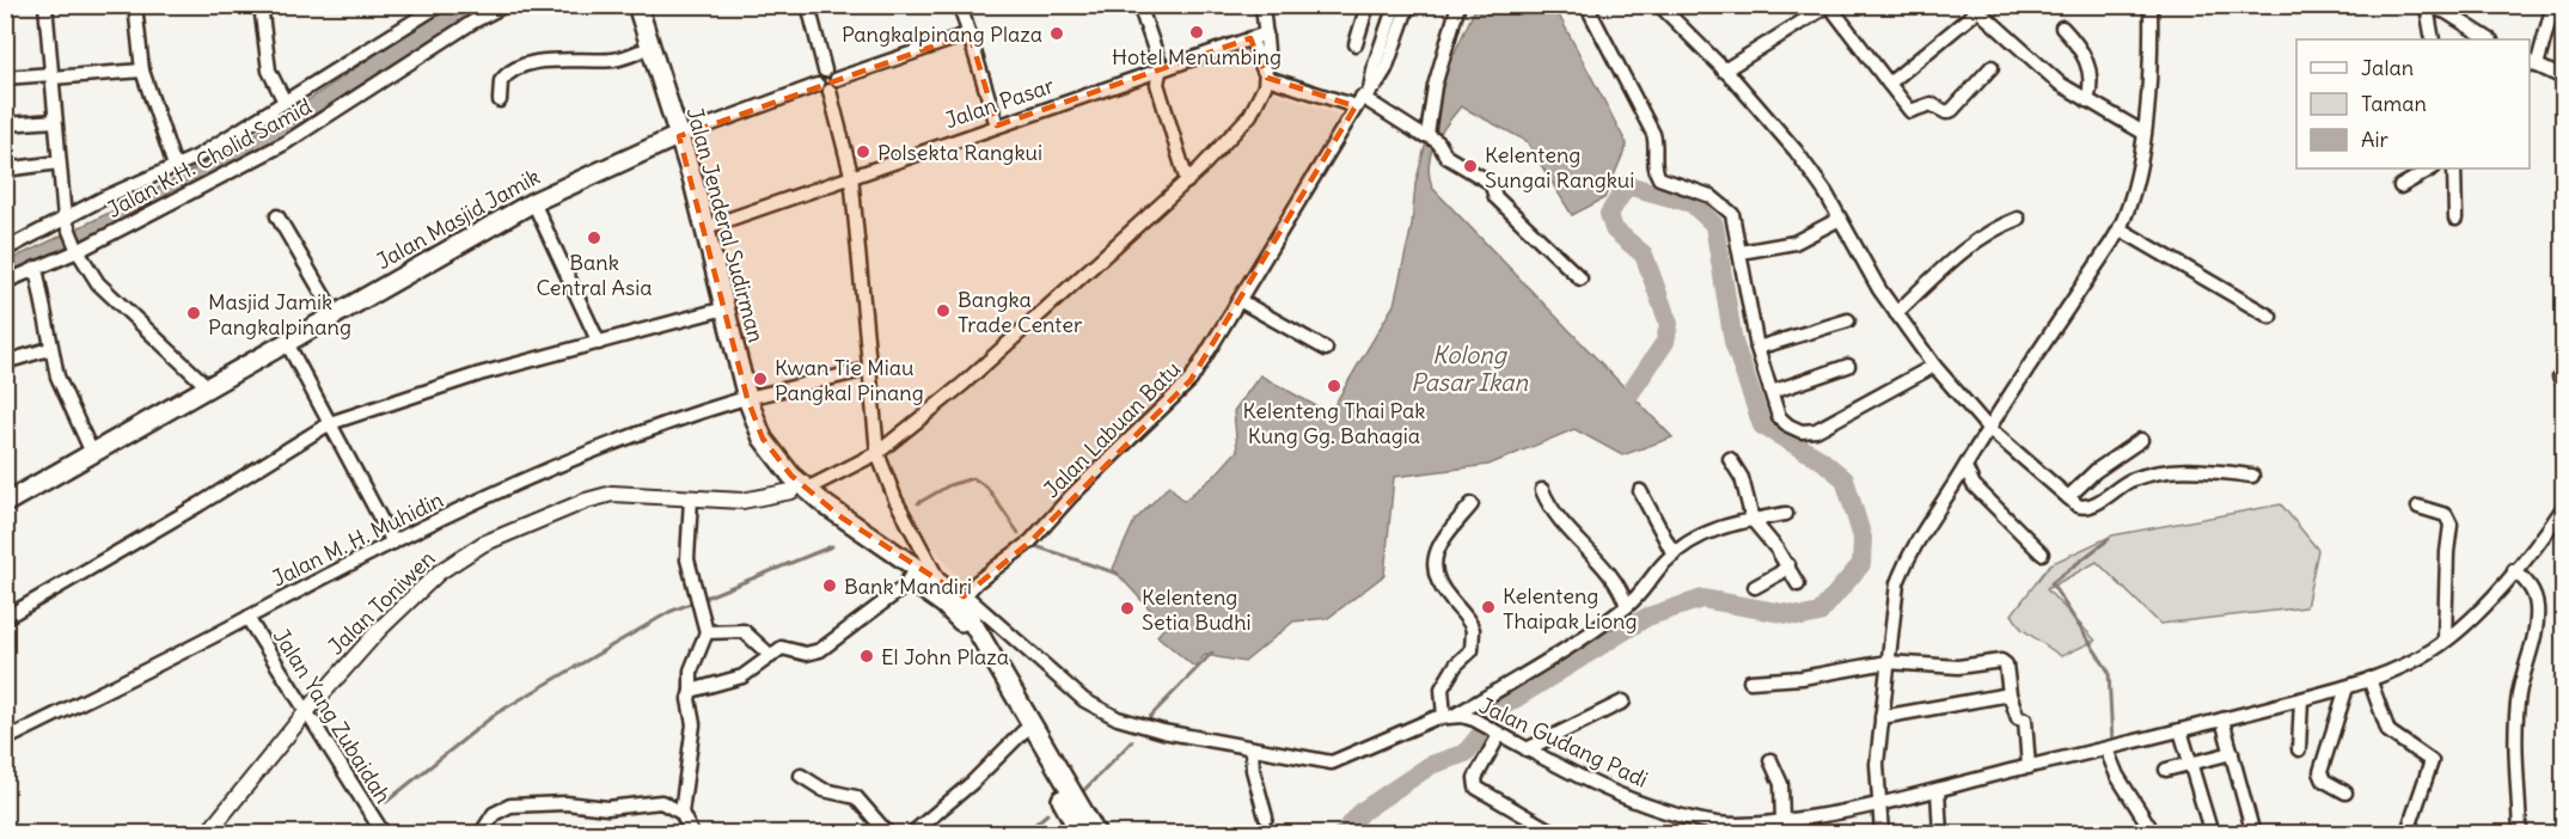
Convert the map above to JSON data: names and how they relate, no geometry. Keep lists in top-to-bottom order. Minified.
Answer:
{"streets":{"highway":["Jalan Masjid Jamik","Jalan Jenderal Sudirman"],"main road":["Jalan Toniwen"],"street":["Jalan Pasar","Jalan K.H. Cholid Samid","Jalan Labuan Batu","Jalan M. H. Muhidin","Jalan Yang Zubaidah","Jalan Gudang Padi"]},"crossings":[["Jalan Pasar","Jalan Jenderal Sudirman"],["Jalan Pasar","Jalan Gudang Padi"],["Jalan Masjid Jamik","Jalan Jenderal Sudirman"],["Jalan Jenderal Sudirman","Jalan Labuan Batu"],["Jalan Jenderal Sudirman","Jalan M. H. Muhidin"],["Jalan Jenderal Sudirman","Jalan Toniwen"],["Jalan Jenderal Sudirman","Jalan Gudang Padi"],["Jalan Labuan Batu","Jalan Gudang Padi"],["Jalan M. H. Muhidin","Jalan Yang Zubaidah"],["Jalan M. H. Muhidin","Jalan Gudang Padi"],["Jalan Toniwen","Jalan Yang Zubaidah"]],"water":["Kolong Pasar Ikan"],"places":["Hotel Menumbing","Pangkalpinang Plaza","Polsekta Rangkui","Kelenteng Sungai Rangkui","Bank Central Asia","Bangka Trade Center","Masjid Jamik Pangkalpinang","Kwan Tie Miau Pangkal Pinang","Kelenteng Thai Pak Kung Gg. Bahagia","Bank Mandiri","Kelenteng Thaipak Liong","Kelenteng Setia Budhi","El John Plaza"],"legend":["Jalan","Taman","Air"]}
